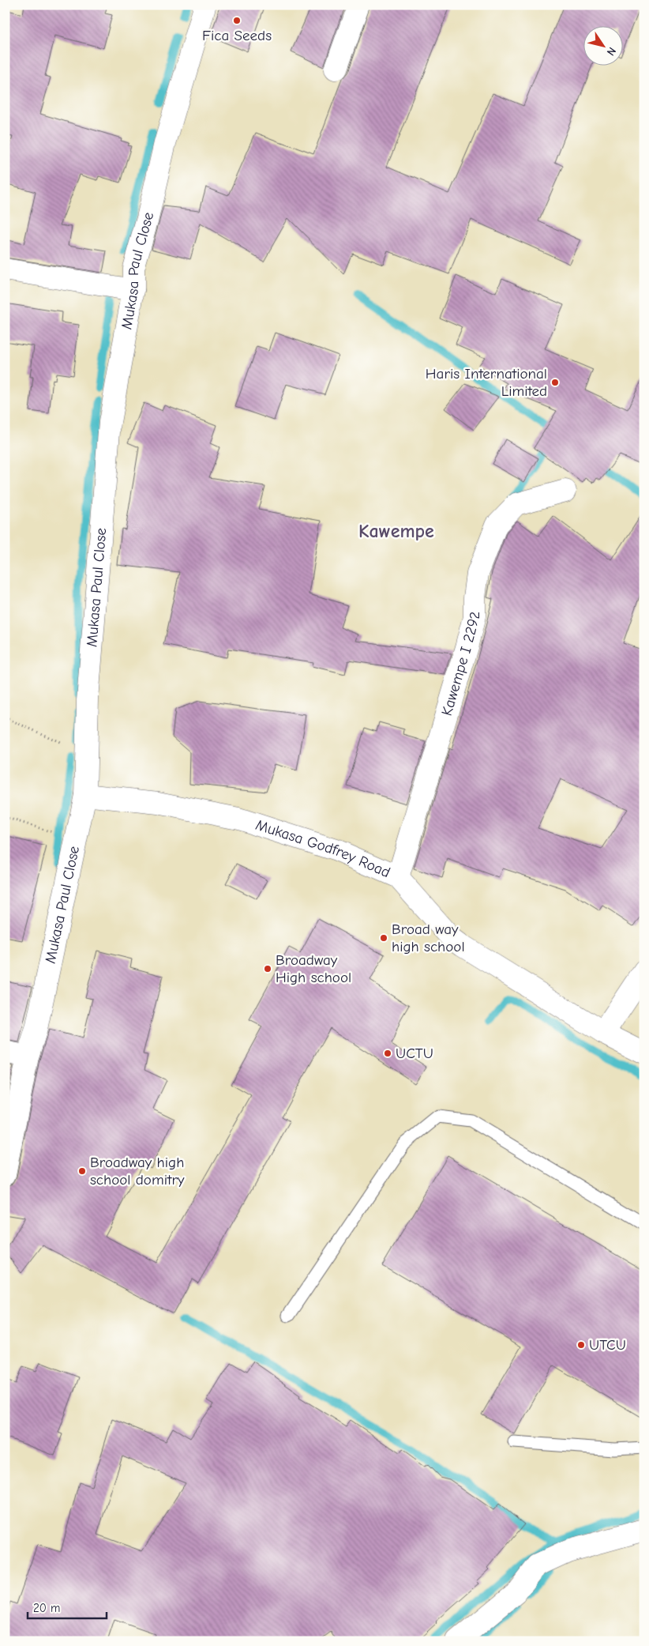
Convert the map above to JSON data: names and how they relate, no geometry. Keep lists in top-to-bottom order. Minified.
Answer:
{"streets":{"street":["Mukasa Paul Close","Kawempe I 2292","Mukasa Godfrey Road"]},"crossings":[["Mukasa Paul Close","Mukasa Godfrey Road"],["Kawempe I 2292","Mukasa Godfrey Road"]],"districts":["Kawempe"],"places":["Fica Seeds","Haris International Limited","Broad way high school","Broadway High school","UCTU","Broadway high school domitry","UTCU"],"scale_bar":"20 m","north":"bottom right"}
